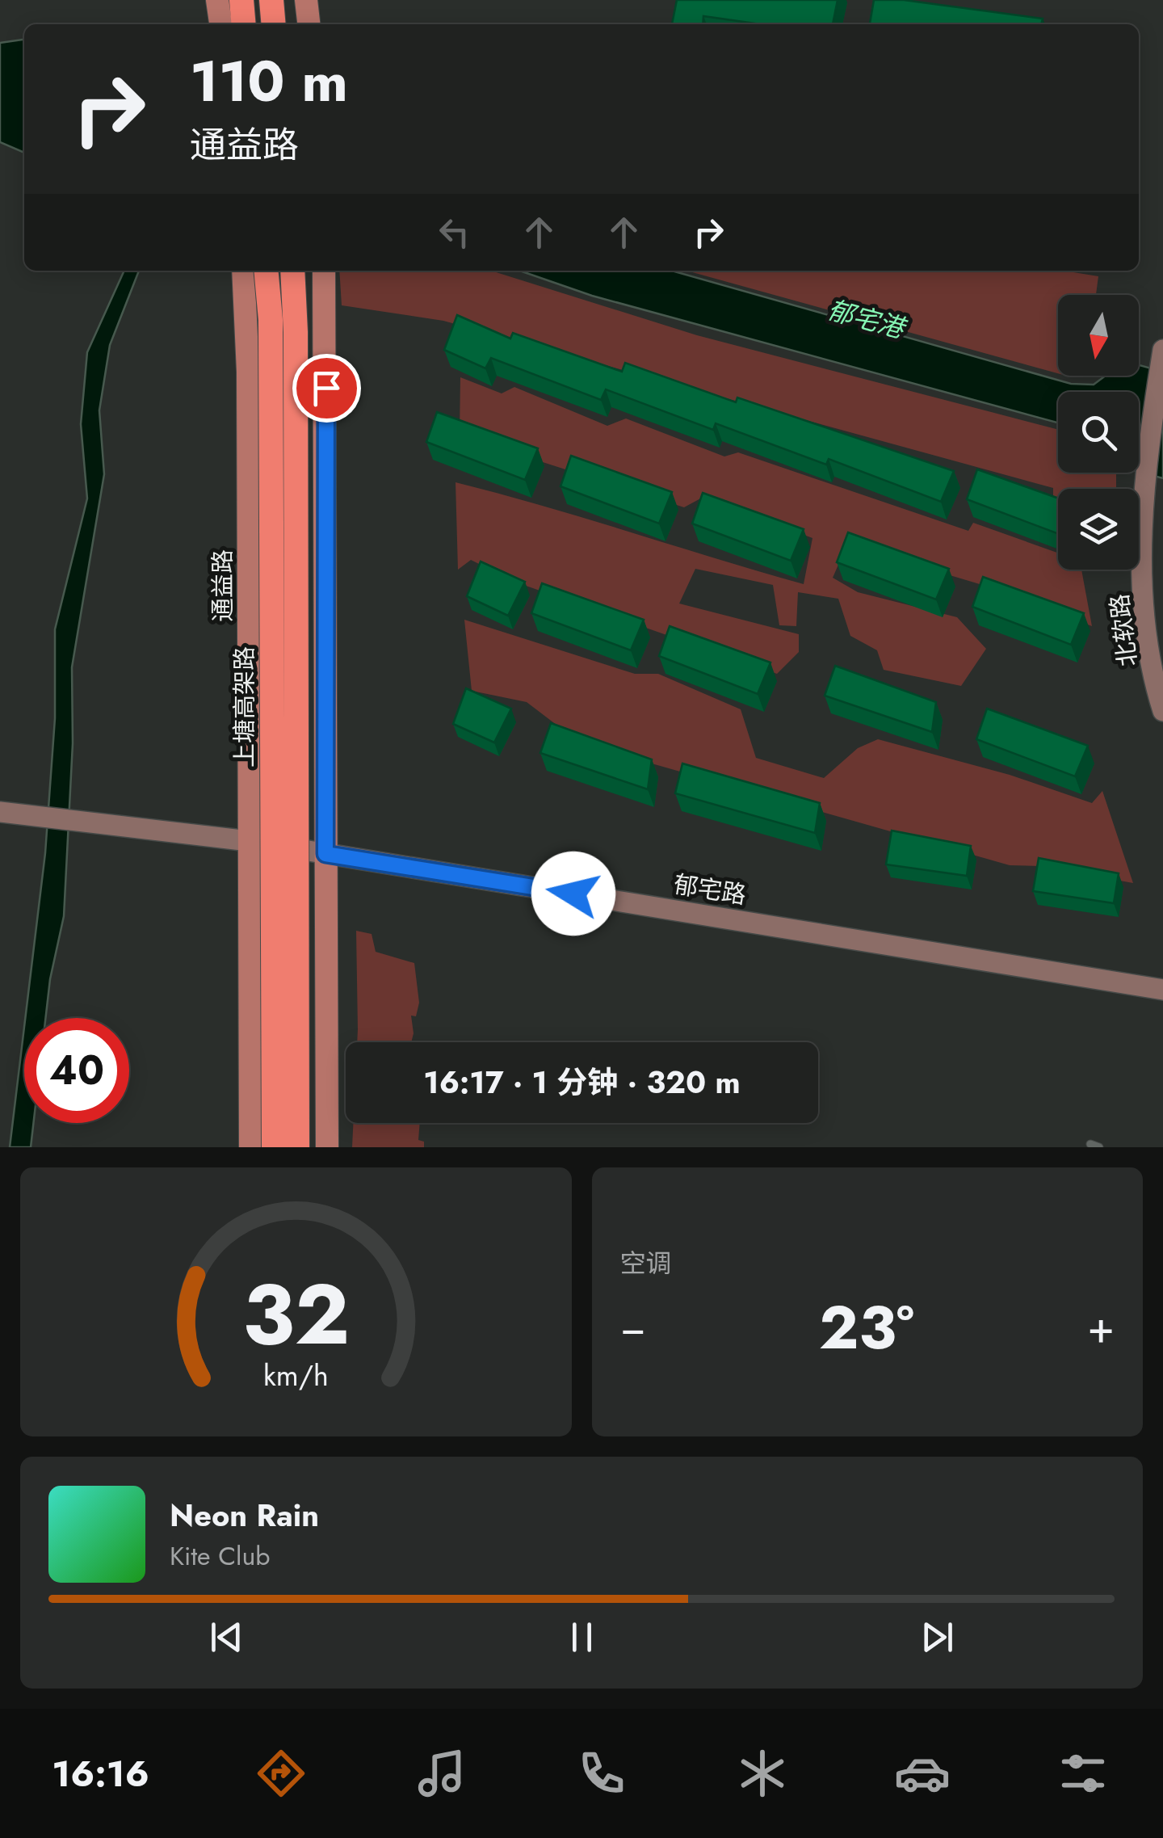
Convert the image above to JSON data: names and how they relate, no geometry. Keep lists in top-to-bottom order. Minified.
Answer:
{"streets":{"highway":["上塘高架路"],"main road":["通益路"],"street":["北软路","郁宅路"]},"crossings":[["通益路","郁宅路"]],"water":["郁宅港"],"north":"bottom","page":{"turn":["110 m","通益路"],"limit":"40","trip":"16:17 · 1 分钟 · 320 m","tile":"空调","heat":["−","23°","+"],"song":["Neon Rain","Kite Club"],"tabs":"16:16","gauge":["32","km/h"]}}
